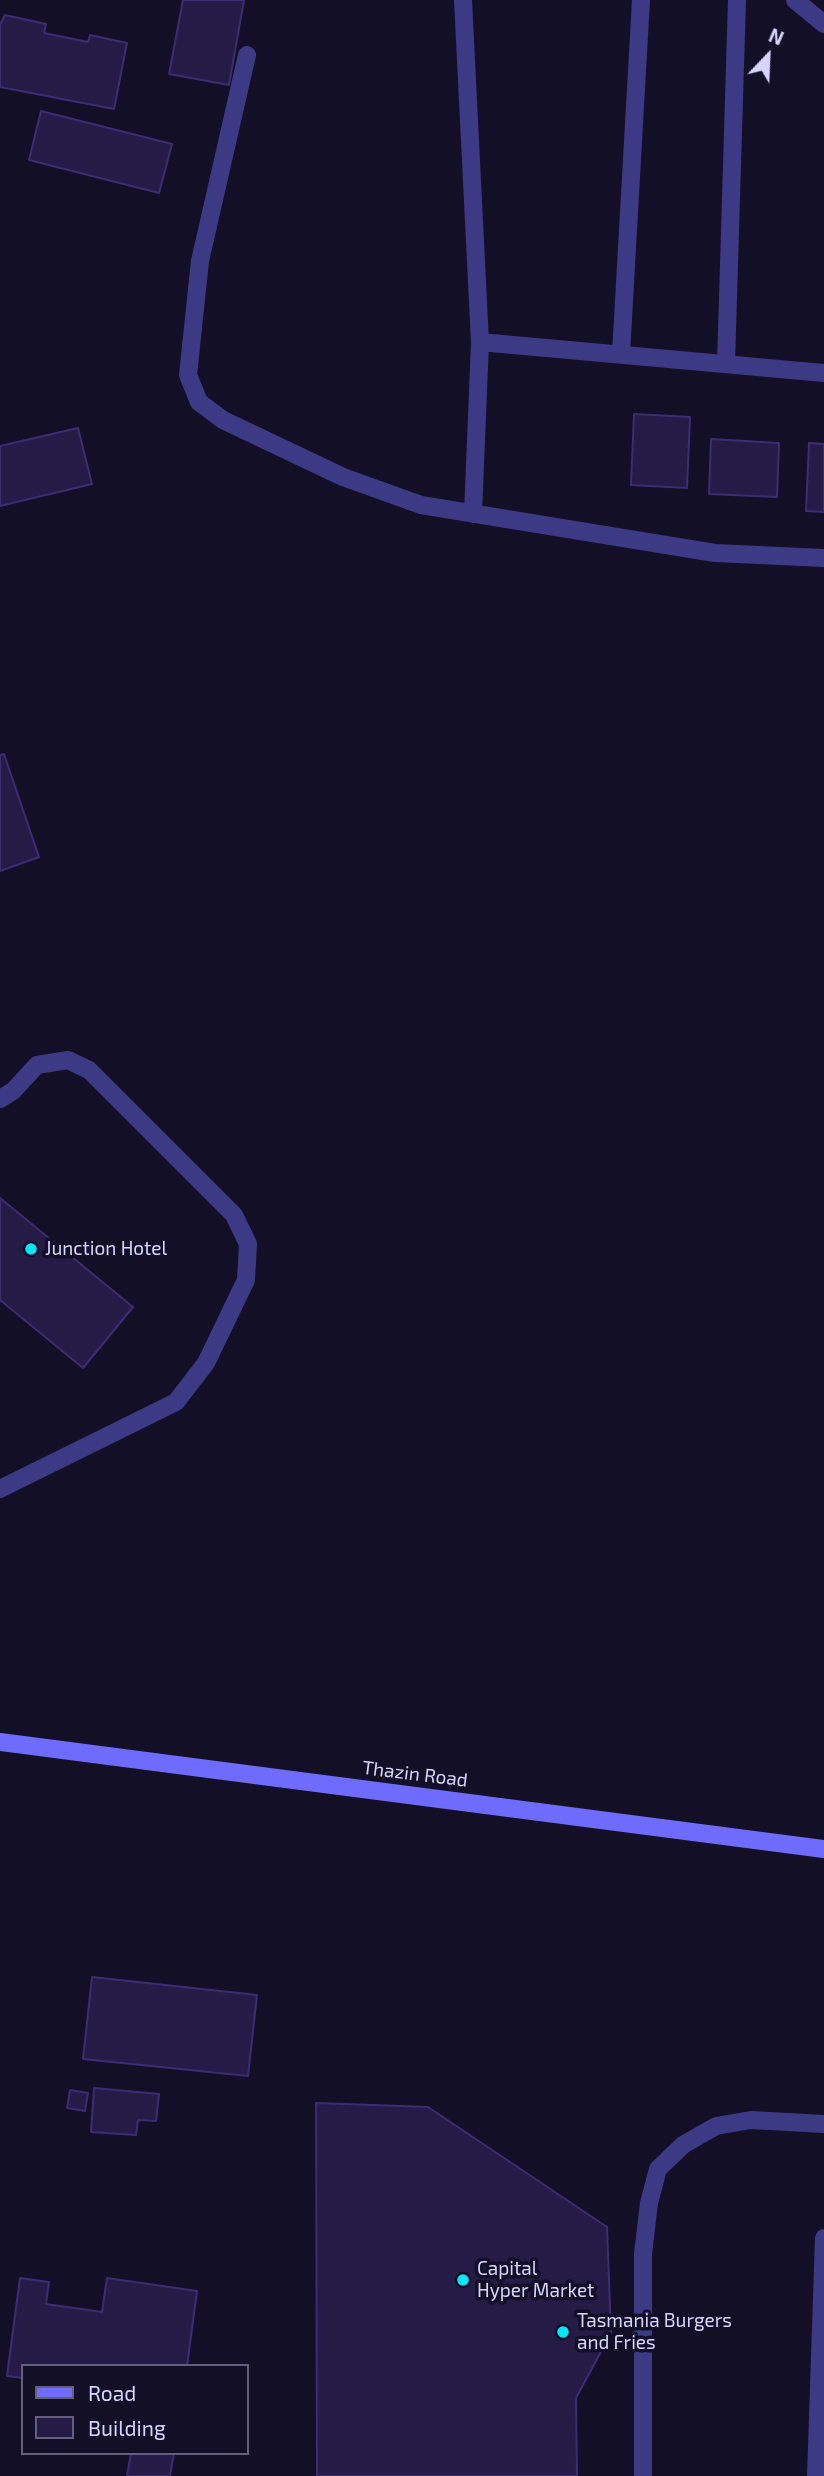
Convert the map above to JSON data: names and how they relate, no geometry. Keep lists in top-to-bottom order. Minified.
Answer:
{"streets":{"main road":["Thazin Road"]},"places":["Junction Hotel","Capital Hyper Market","Tasmania Burgers and Fries"],"legend":["Road","Building"],"north":"top right"}
